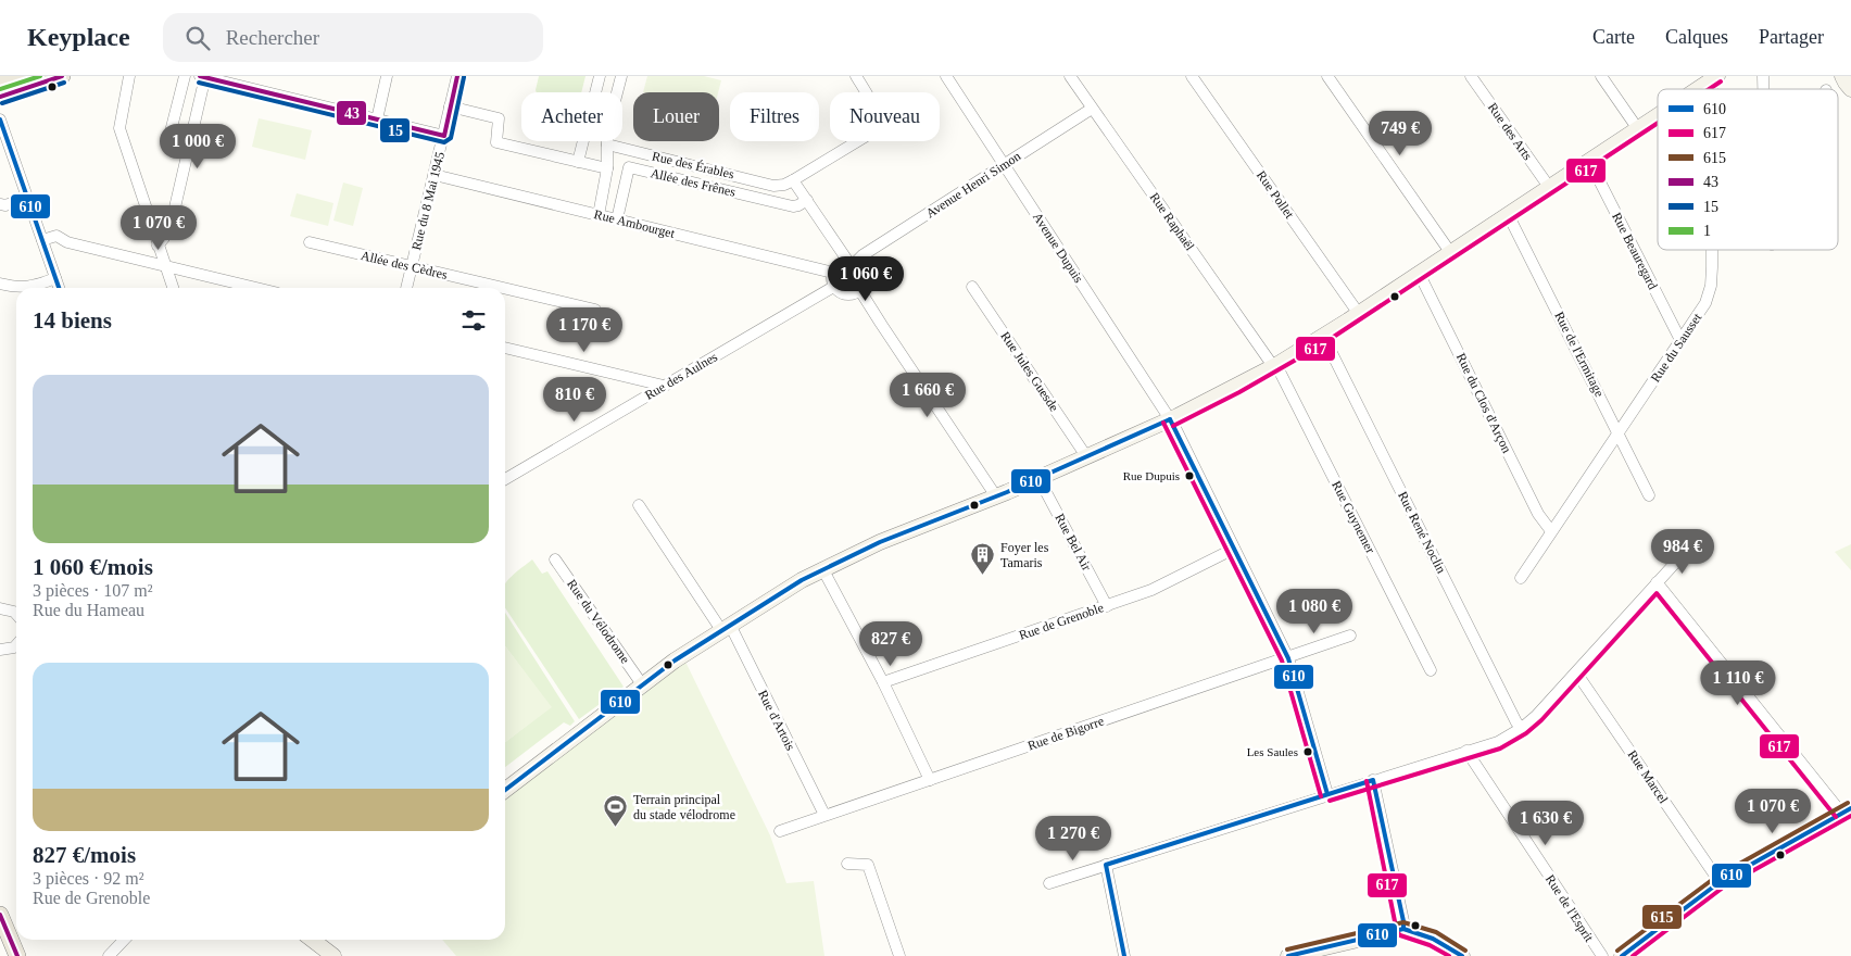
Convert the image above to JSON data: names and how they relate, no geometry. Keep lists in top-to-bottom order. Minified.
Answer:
{"streets":{"street":["Rue des Arts","Rue des Érables","Allée des Frênes","Avenue Henri Simon","Rue Pollet","Rue du 8 Mai 1945","Rue Raphaël","Rue Ambourget","Avenue Dupuis","Rue Beauregard","Allée des Cèdres","Rue du Sausset","Rue de l'Ermitage","Rue Jules Guesde","Rue des Aulnes","Rue du Clos d'Arçon","Rue Guynemer","Rue René Noclin","Rue Bel Air","Rue du Vélodrome","Rue de Grenoble","Rue d'Artois","Rue de Bigorre","Rue Marcel","Rue de l'Esprit"]},"crossings":[["Allée des Frênes","Rue Ambourget"],["Avenue Henri Simon","Rue Raphaël"],["Avenue Henri Simon","Rue Ambourget"],["Avenue Henri Simon","Avenue Dupuis"],["Avenue Henri Simon","Rue des Aulnes"],["Rue du 8 Mai 1945","Rue Ambourget"],["Rue du 8 Mai 1945","Allée des Cèdres"],["Rue Raphaël","Rue Guynemer"],["Rue Ambourget","Rue des Aulnes"],["Avenue Dupuis","Rue de Grenoble"],["Avenue Dupuis","Rue de Bigorre"],["Rue Beauregard","Rue du Sausset"],["Rue du Sausset","Rue de l'Ermitage"],["Rue du Sausset","Rue du Clos d'Arçon"],["Rue Bel Air","Rue de Grenoble"],["Rue d'Artois","Rue de Bigorre"]],"places":{"other":["Rue Dupuis","Les Saules"],"building":["Foyer les Tamaris"],"sports":["Terrain principal du stade vélodrome"]},"lines":["transit line 43","transit line 1","transit line 15","transit line 617","transit line 610","transit line 615"],"legend":["610","617","615","43","15","1"],"page":{"header":"Keyplace","search":"Rechercher","nav":["Carte","Calques","Partager"],"chip":["Acheter","Louer","Filtres","Nouveau"],"price":["749 €","1 000 €","1 070 €","1 060 €","1 170 €","1 660 €","810 €","984 €","1 080 €","827 €","1 110 €","1 070 €","1 630 €","1 270 €"],"heading":"14 biens","list":[{"name":"1 060 €/mois","note":"3 pièces · 107 m² · Rue du Hameau"},{"name":"827 €/mois","note":"3 pièces · 92 m² · Rue de Grenoble"}]}}
